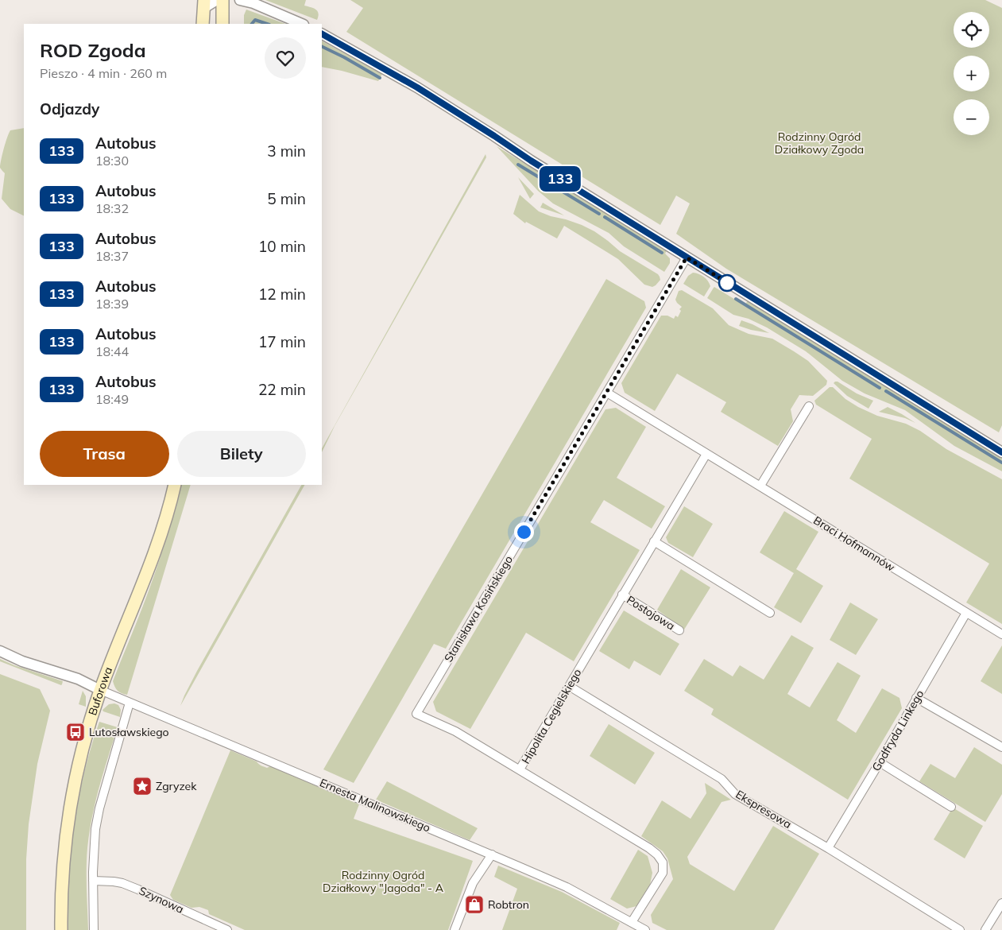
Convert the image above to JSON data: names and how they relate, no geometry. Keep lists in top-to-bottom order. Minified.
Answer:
{"streets":{"main road":["Buforowa"],"street":["Braci Hofmannów","Stanisława Kosińskiego","Postojowa","Hipolita Cegielskiego","Godfryda Linkego","Ernesta Malinowskiego","Ekspresowa","Szynowa"]},"crossings":[["Braci Hofmannów","Stanisława Kosińskiego"],["Braci Hofmannów","Hipolita Cegielskiego"],["Braci Hofmannów","Godfryda Linkego"],["Stanisława Kosińskiego","Hipolita Cegielskiego"],["Postojowa","Hipolita Cegielskiego"],["Buforowa","Ernesta Malinowskiego"],["Hipolita Cegielskiego","Ernesta Malinowskiego"],["Hipolita Cegielskiego","Ekspresowa"],["Godfryda Linkego","Ekspresowa"]],"parks":["Rodzinny Ogród Działkowy Zgoda","Rodzinny Ogród Działkowy \"Jagoda\" - A"],"places":{"bus stop":["Lutosławskiego"],"place":["Zgryzek"],"shop":["Robtron"]},"lines":["bus line 133"],"page":{"on_map":"133","map_buttons":["+","−"],"heading":[["ROD Zgoda","Pieszo · 4 min · 260 m"],"Odjazdy"],"list":[{"mark":"133","name":"Autobus","note":"18:30","value":"3 min"},{"mark":"133","name":"Autobus","note":"18:32","value":"5 min"},{"mark":"133","name":"Autobus","note":"18:37","value":"10 min"},{"mark":"133","name":"Autobus","note":"18:39","value":"12 min"},{"mark":"133","name":"Autobus","note":"18:44","value":"17 min"},{"mark":"133","name":"Autobus","note":"18:49","value":"22 min"}],"buttons":["Trasa","Bilety"]}}
